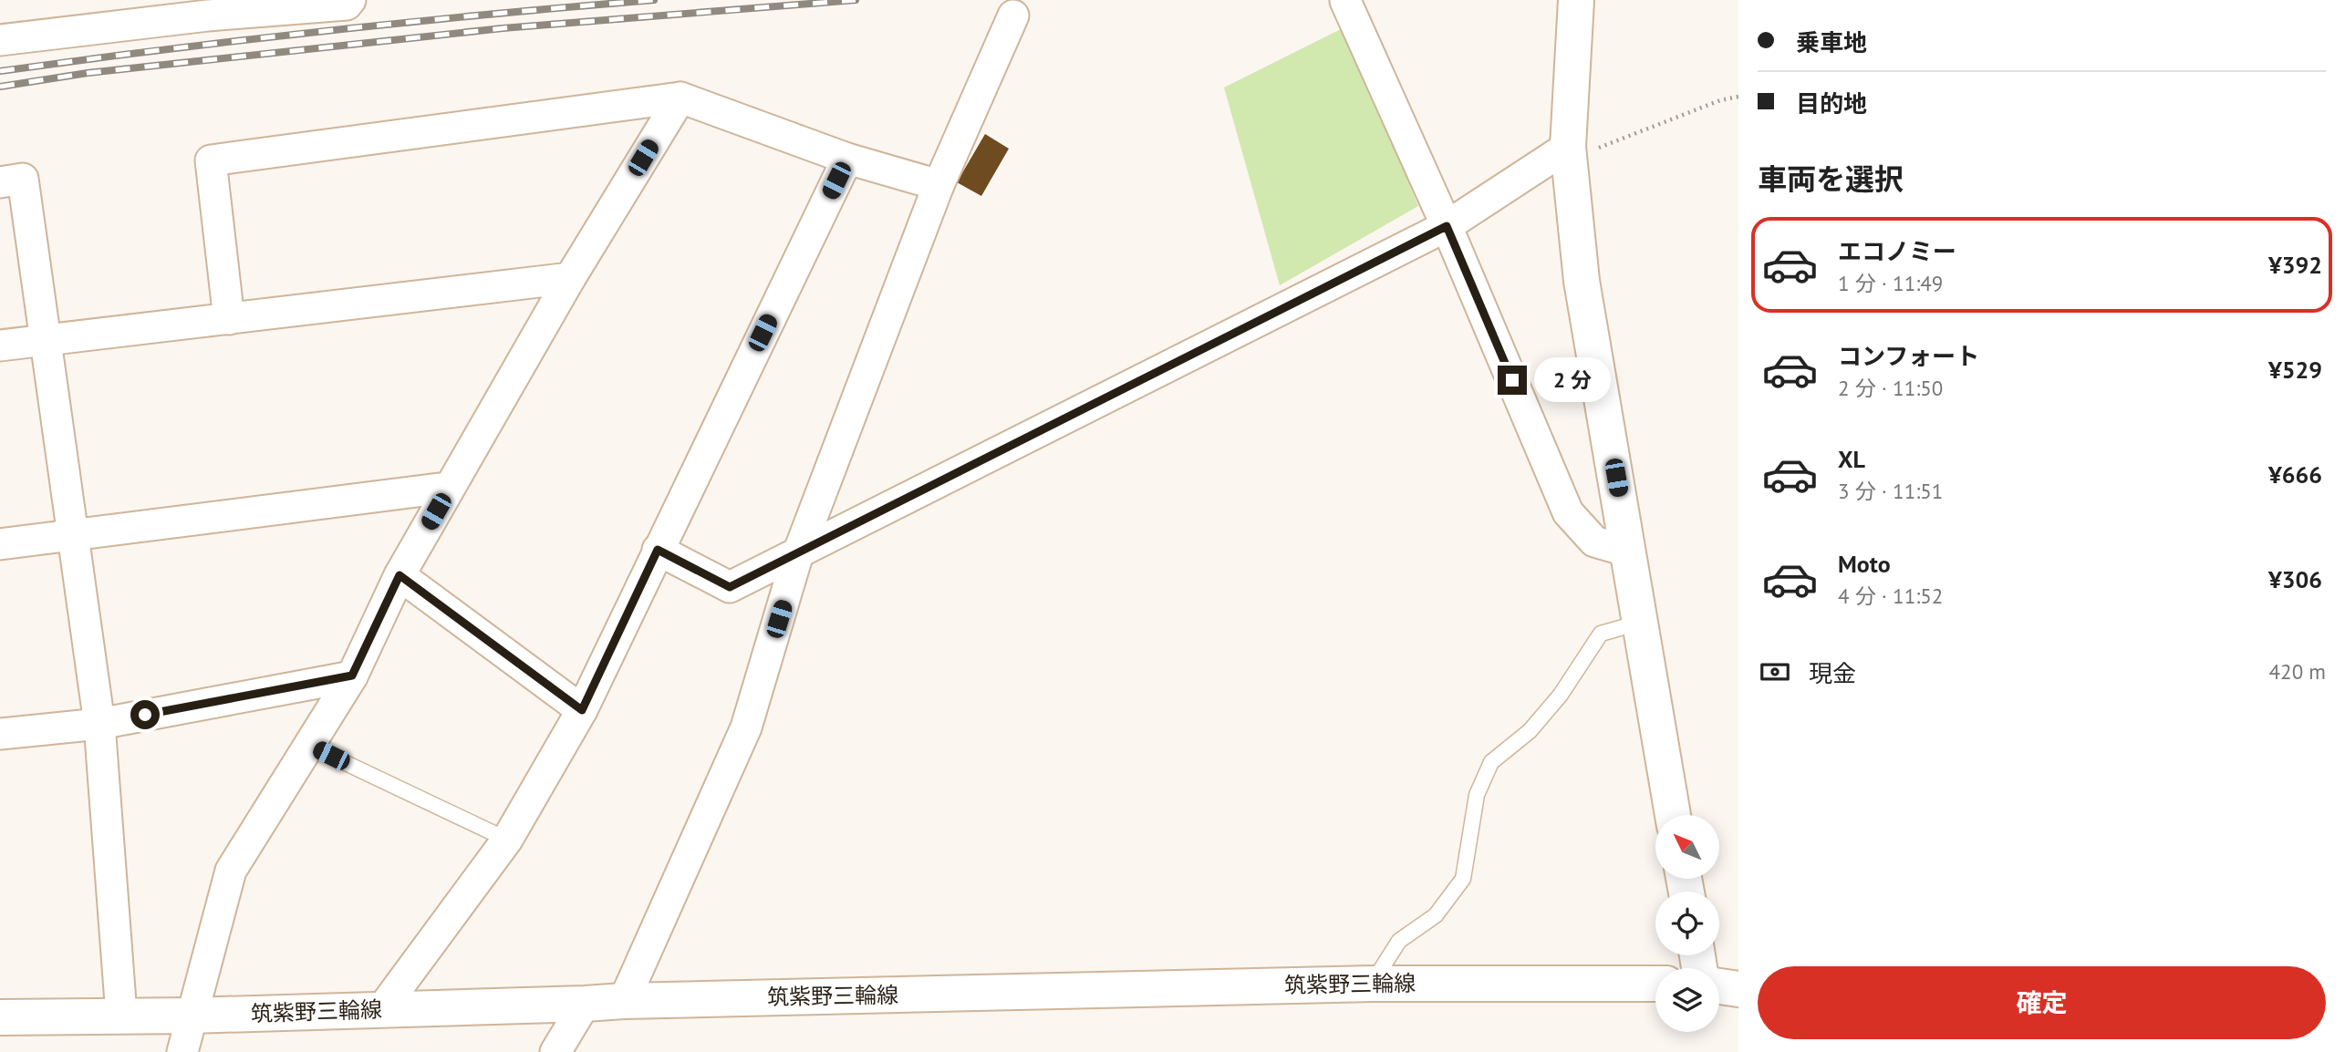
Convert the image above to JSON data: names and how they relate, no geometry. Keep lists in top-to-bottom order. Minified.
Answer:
{"streets":{"main road":["筑紫野三輪線"]},"north":"top left","page":{"banner":["乗車地","目的地"],"heading":"車両を選択","list":[{"name":"エコノミー","note":"1 分 · 11:49","value":"¥392"},{"name":"コンフォート","note":"2 分 · 11:50","value":"¥529"},{"name":"XL","note":"3 分 · 11:51","value":"¥666"},{"name":"Moto","note":"4 分 · 11:52","value":"¥306"}],"bubble":"2 分","pay":["現金","420 m"],"buttons":"確定"}}
